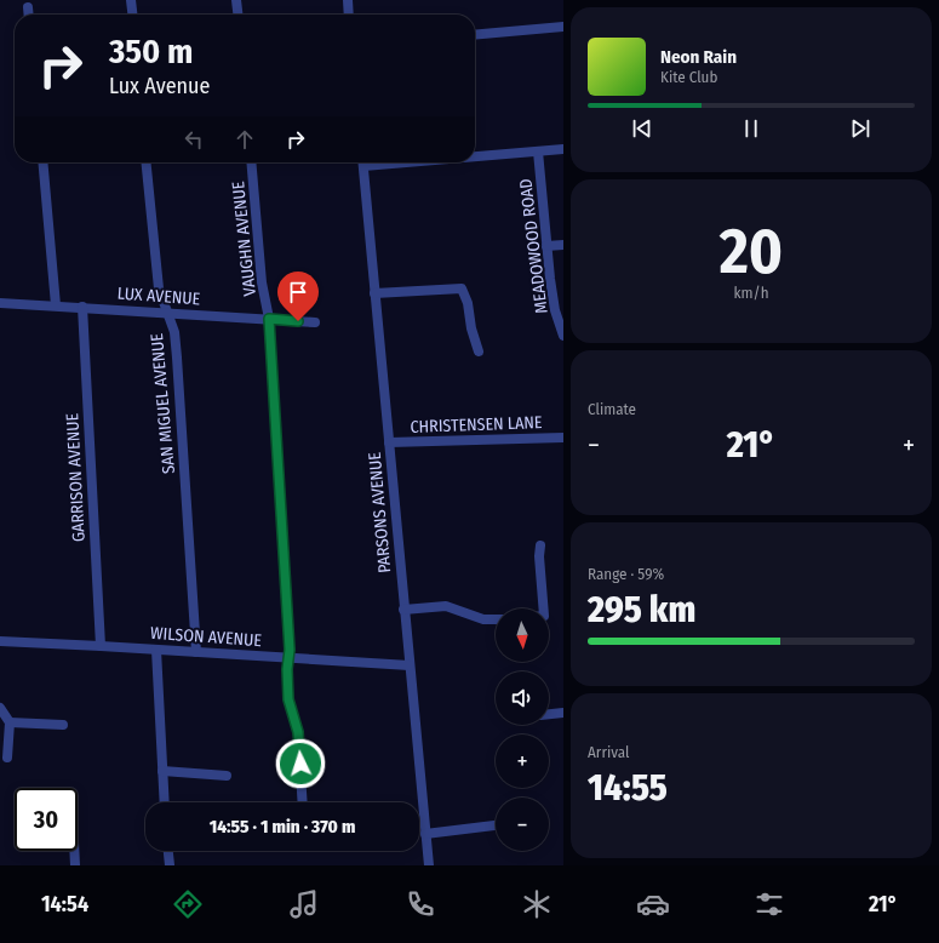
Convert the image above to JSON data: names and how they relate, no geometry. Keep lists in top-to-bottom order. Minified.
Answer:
{"streets":{"street":["VAUGHN AVENUE","MEADOWOOD ROAD","LUX AVENUE","SAN MIGUEL AVENUE","CHRISTENSEN LANE","GARRISON AVENUE","PARSONS AVENUE","WILSON AVENUE"]},"crossings":[["VAUGHN AVENUE","LUX AVENUE"],["VAUGHN AVENUE","WILSON AVENUE"],["LUX AVENUE","SAN MIGUEL AVENUE"],["LUX AVENUE","GARRISON AVENUE"],["SAN MIGUEL AVENUE","WILSON AVENUE"],["CHRISTENSEN LANE","PARSONS AVENUE"],["GARRISON AVENUE","WILSON AVENUE"],["PARSONS AVENUE","WILSON AVENUE"]],"north":"bottom","page":{"turn":["350 m","Lux Avenue"],"song":["Neon Rain","Kite Club"],"tile":[["20","km/h"],"Climate",["Range · 59%","295 km"],["Arrival","14:55"]],"heat":["−","21°","+"],"map_buttons":["+","−"],"limit":"30","trip":"14:55 · 1 min · 370 m","tabs":["14:54","21°"]}}
